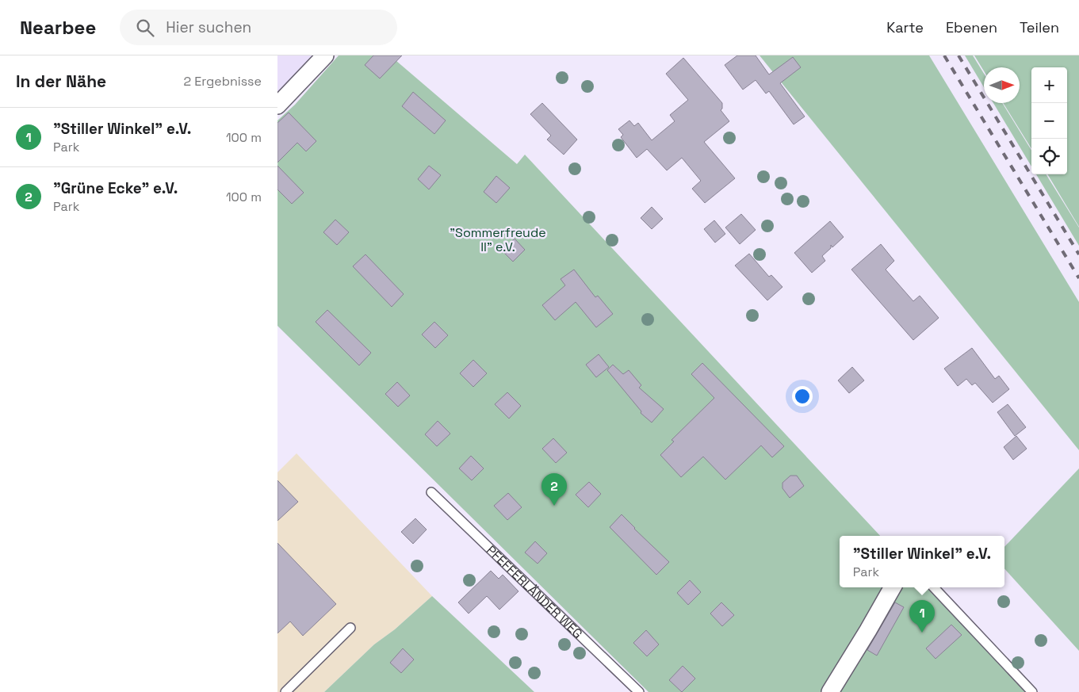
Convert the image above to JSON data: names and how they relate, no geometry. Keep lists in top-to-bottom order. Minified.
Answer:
{"streets":{"lane":["PFEFFERLÄNDER WEG"]},"parks":["\"Sommerfreude II\" e.V."],"north":"right","page":{"header":"Nearbee","search":"Hier suchen","nav":["Karte","Ebenen","Teilen"],"heading":["In der Nähe","2 Ergebnisse"],"map_buttons":["+","−"],"list":[{"mark":"1","name":"\"Stiller Winkel\" e.V.","note":"Park","value":"100 m"},{"mark":"2","name":"\"Grüne Ecke\" e.V.","note":"Park","value":"100 m"}],"pins":["2","1"],"popup":["\"Stiller Winkel\" e.V.","Park"]}}
